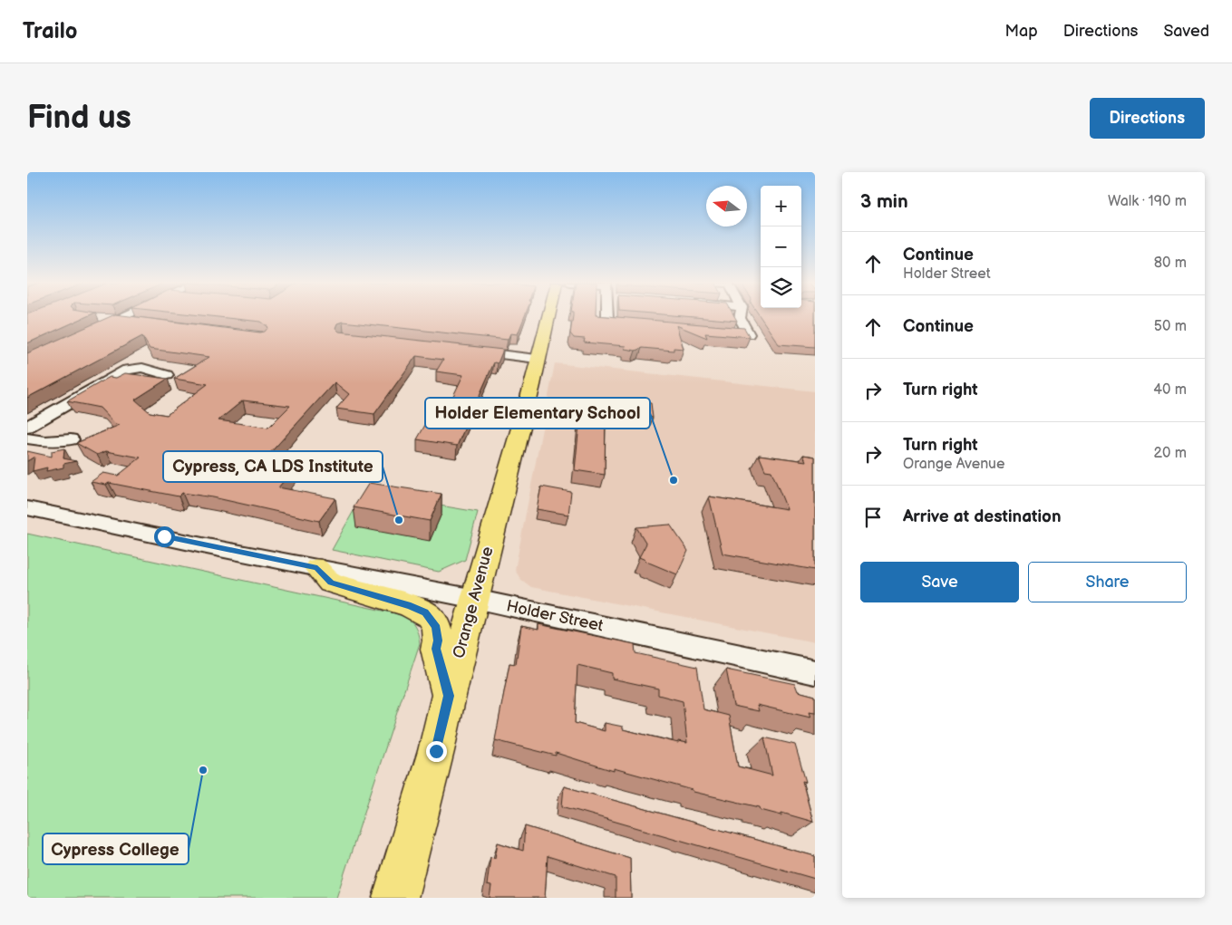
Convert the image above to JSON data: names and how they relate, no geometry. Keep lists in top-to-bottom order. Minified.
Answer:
{"streets":{"main road":["Orange Avenue"],"street":["Holder Street"]},"crossings":[["Orange Avenue","Holder Street"]],"places":["Holder Elementary School","Cypress, CA LDS Institute","Cypress College"],"north":"left","page":{"header":"Trailo","nav":["Map","Directions","Saved"],"buttons":["Directions",["Save","Share"]],"title":"Find us","heading":["3 min","Walk · 190 m"],"map_buttons":["+","−"],"list":[["Continue","Holder Street","80 m"],["Continue","50 m"],["Turn right","40 m"],["Turn right","Orange Avenue","20 m"],"Arrive at destination"]}}
